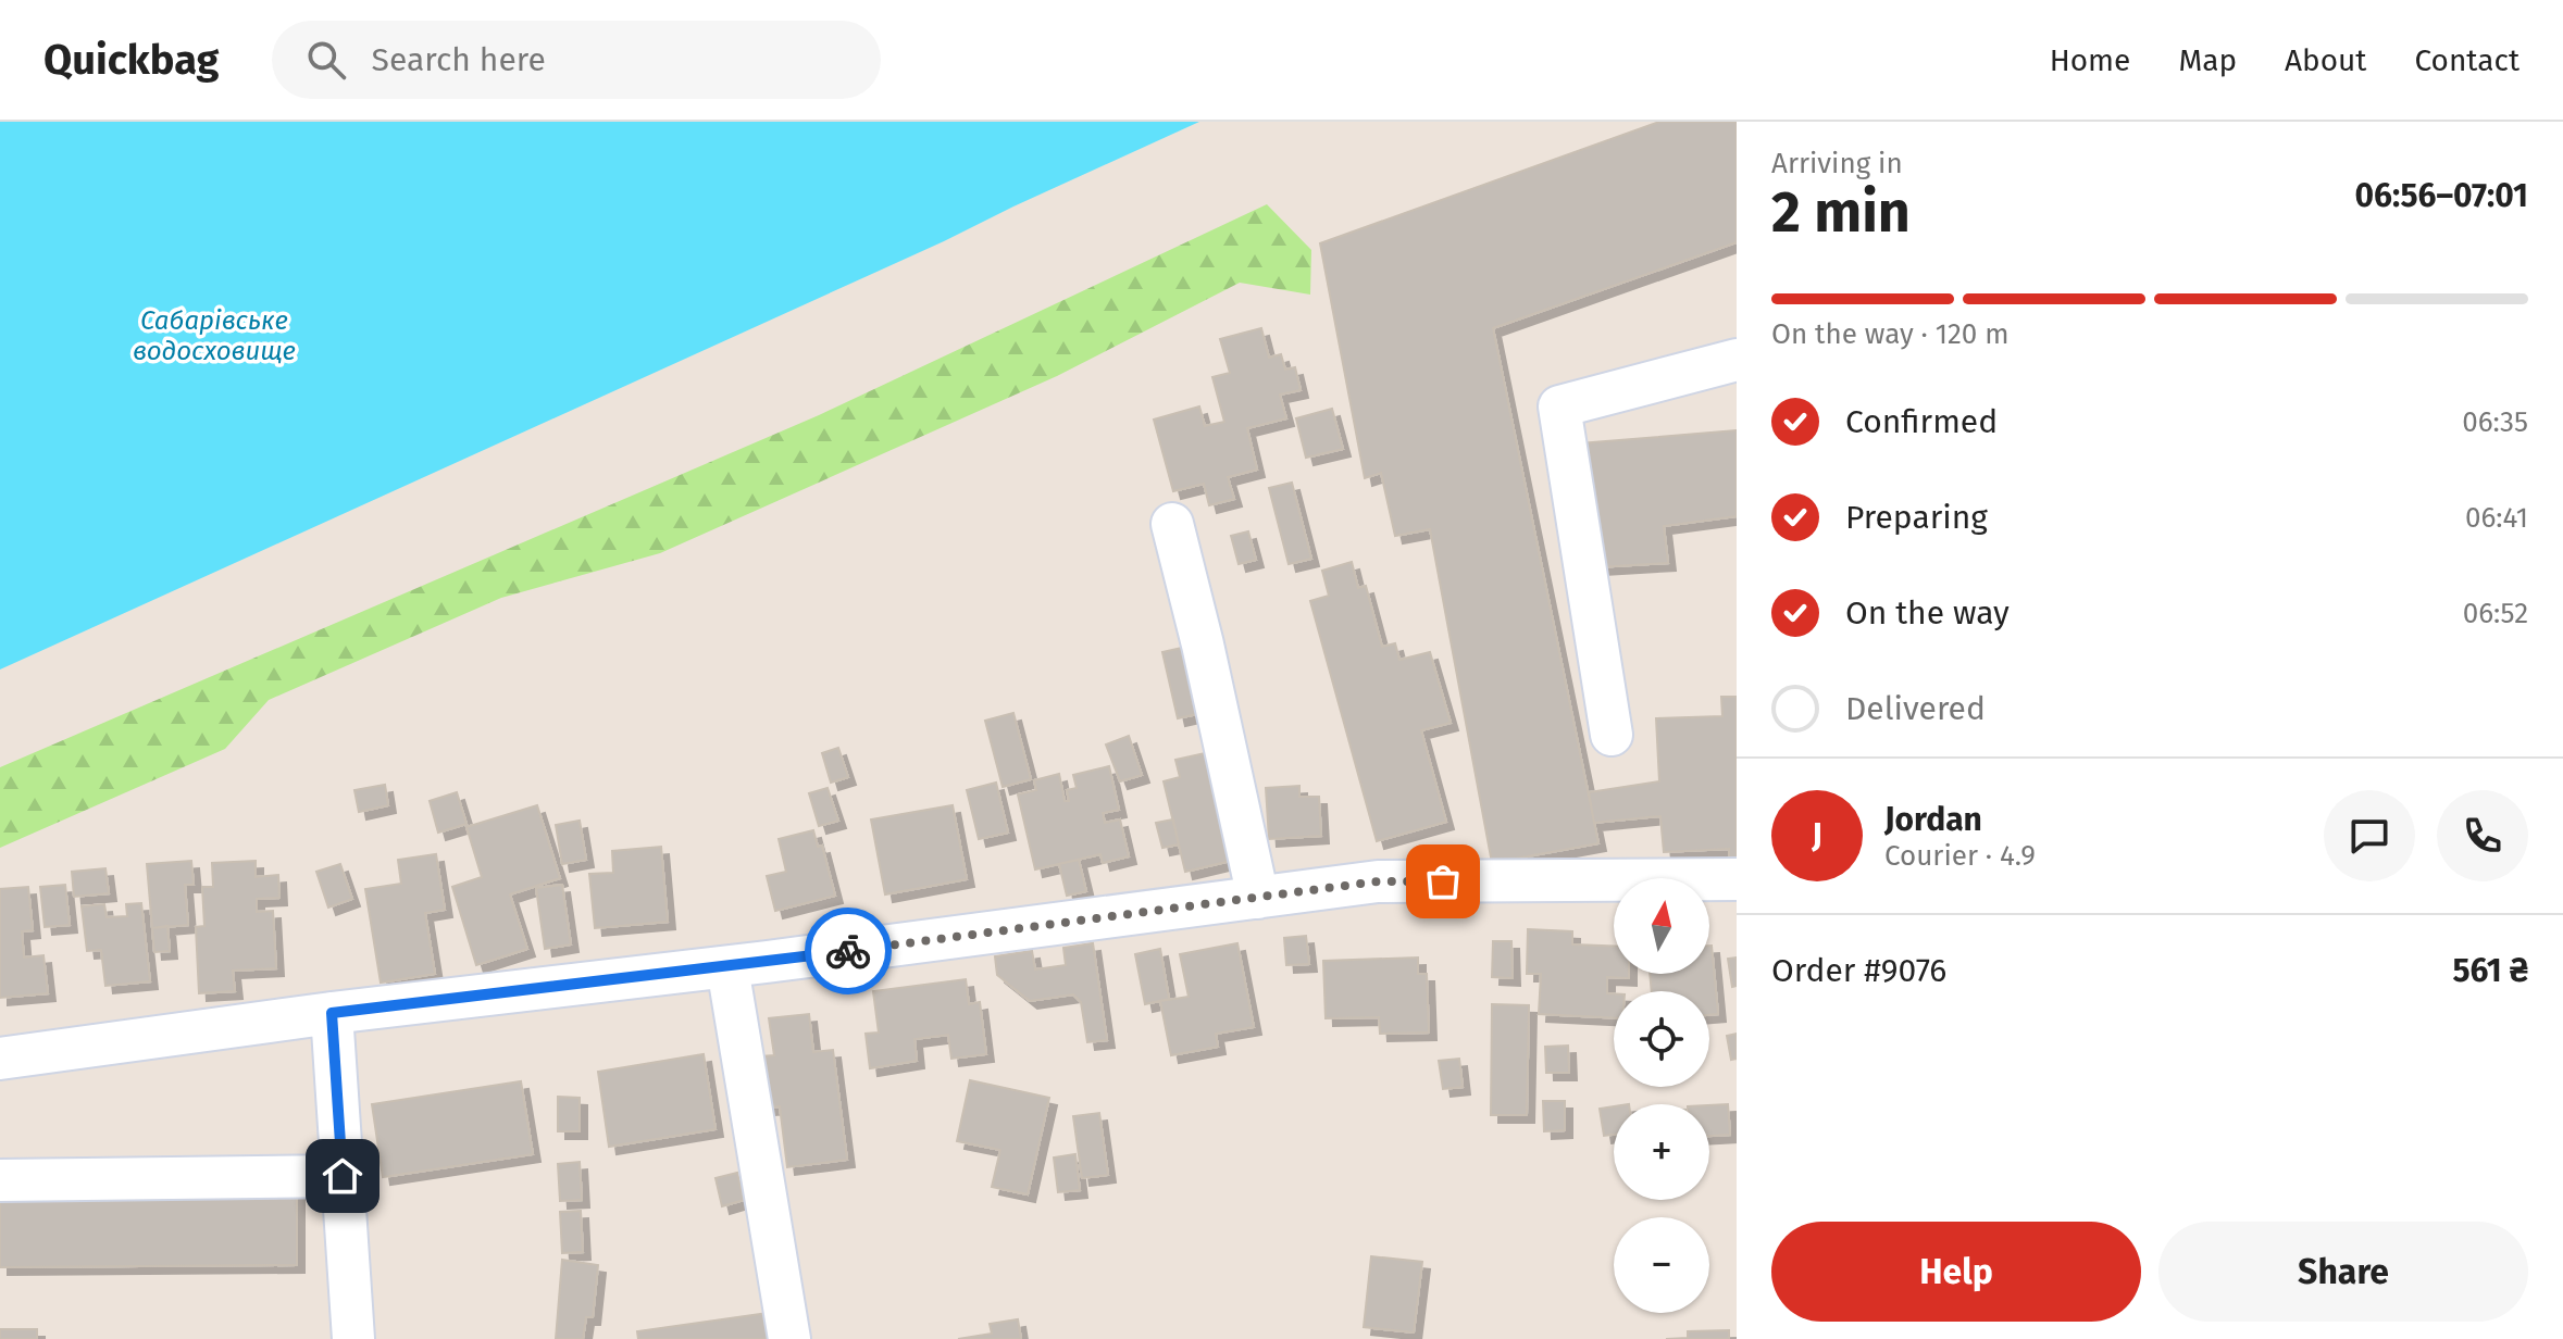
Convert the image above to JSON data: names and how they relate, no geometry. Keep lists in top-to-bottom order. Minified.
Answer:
{"water":["Сабарівське водосховище"],"north":"top","page":{"header":"Quickbag","search":"Search here","nav":["Home","Map","About","Contact"],"heading":["2 min","Arriving in","06:56–07:01"],"panel":["Jordan","Courier · 4.9","Order #9076","561 ₴"],"bar":"On the way · 120 m","list":[["Confirmed","06:35"],["Preparing","06:41"],["On the way","06:52"],"Delivered"],"round":"J","map_buttons":["+","−"],"buttons":["Help","Share"]}}
